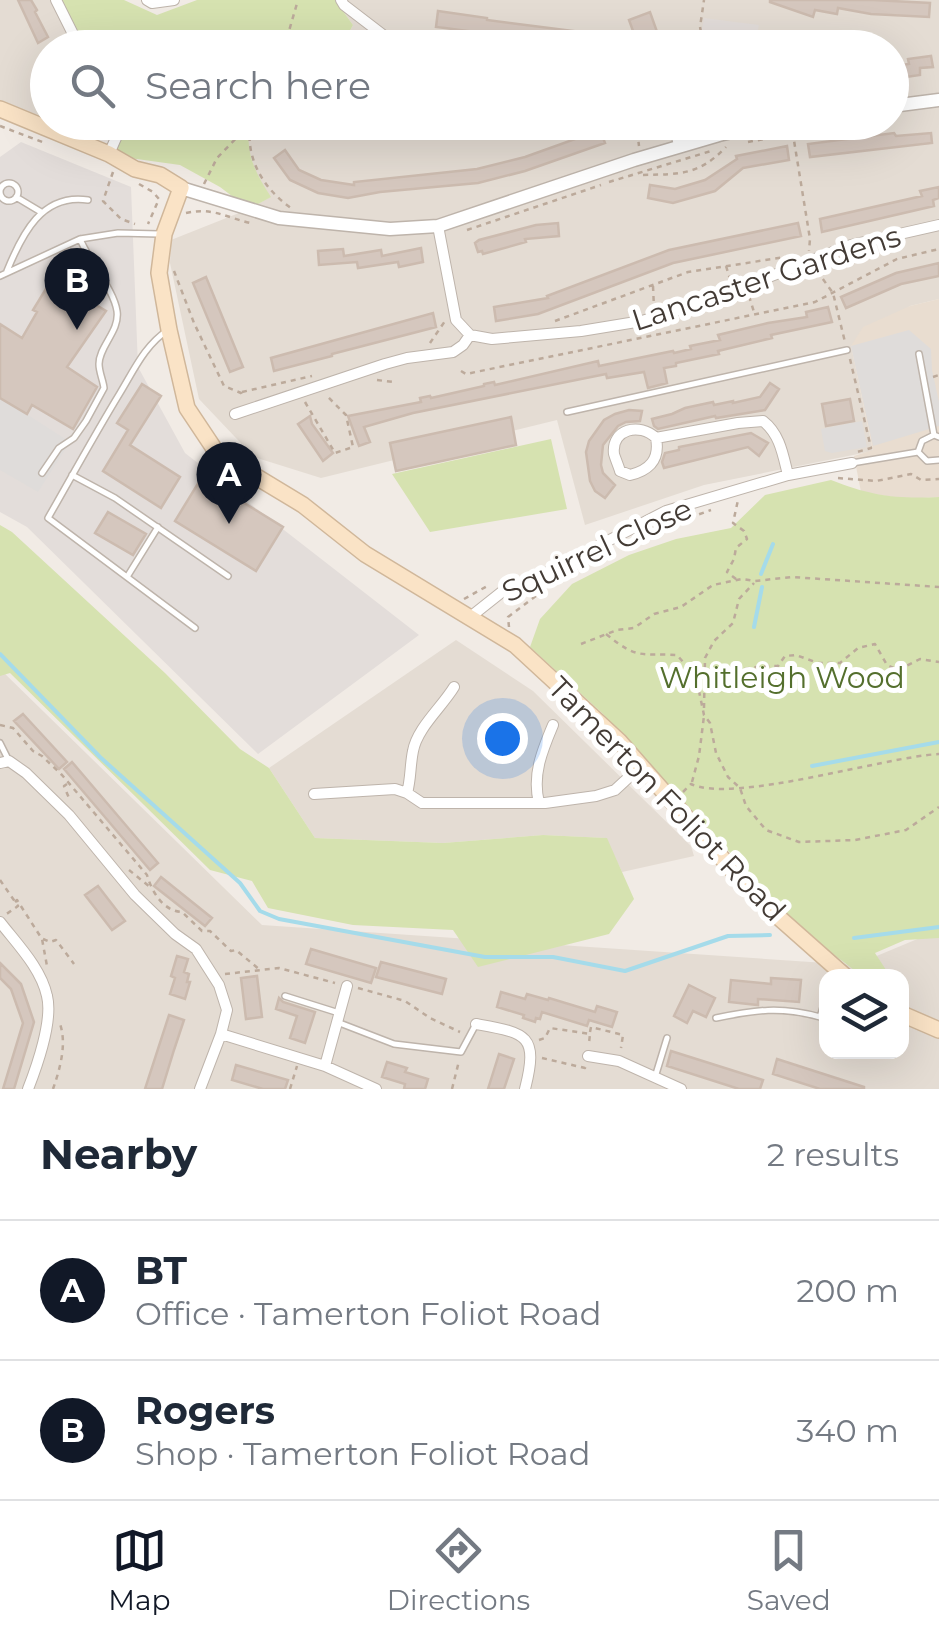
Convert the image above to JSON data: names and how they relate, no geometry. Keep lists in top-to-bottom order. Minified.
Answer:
{"streets":{"main road":["Tamerton Foliot Road"],"street":["Lancaster Gardens","Squirrel Close"]},"crossings":[["Squirrel Close","Tamerton Foliot Road"]],"parks":["Whitleigh Wood"],"page":{"search":"Search here","pins":["B","A"],"heading":["Nearby","2 results"],"list":[{"mark":"A","name":"BT","note":"Office · Tamerton Foliot Road","value":"200 m"},{"mark":"B","name":"Rogers","note":"Shop · Tamerton Foliot Road","value":"340 m"}],"nav":["Map","Directions","Saved"]}}
